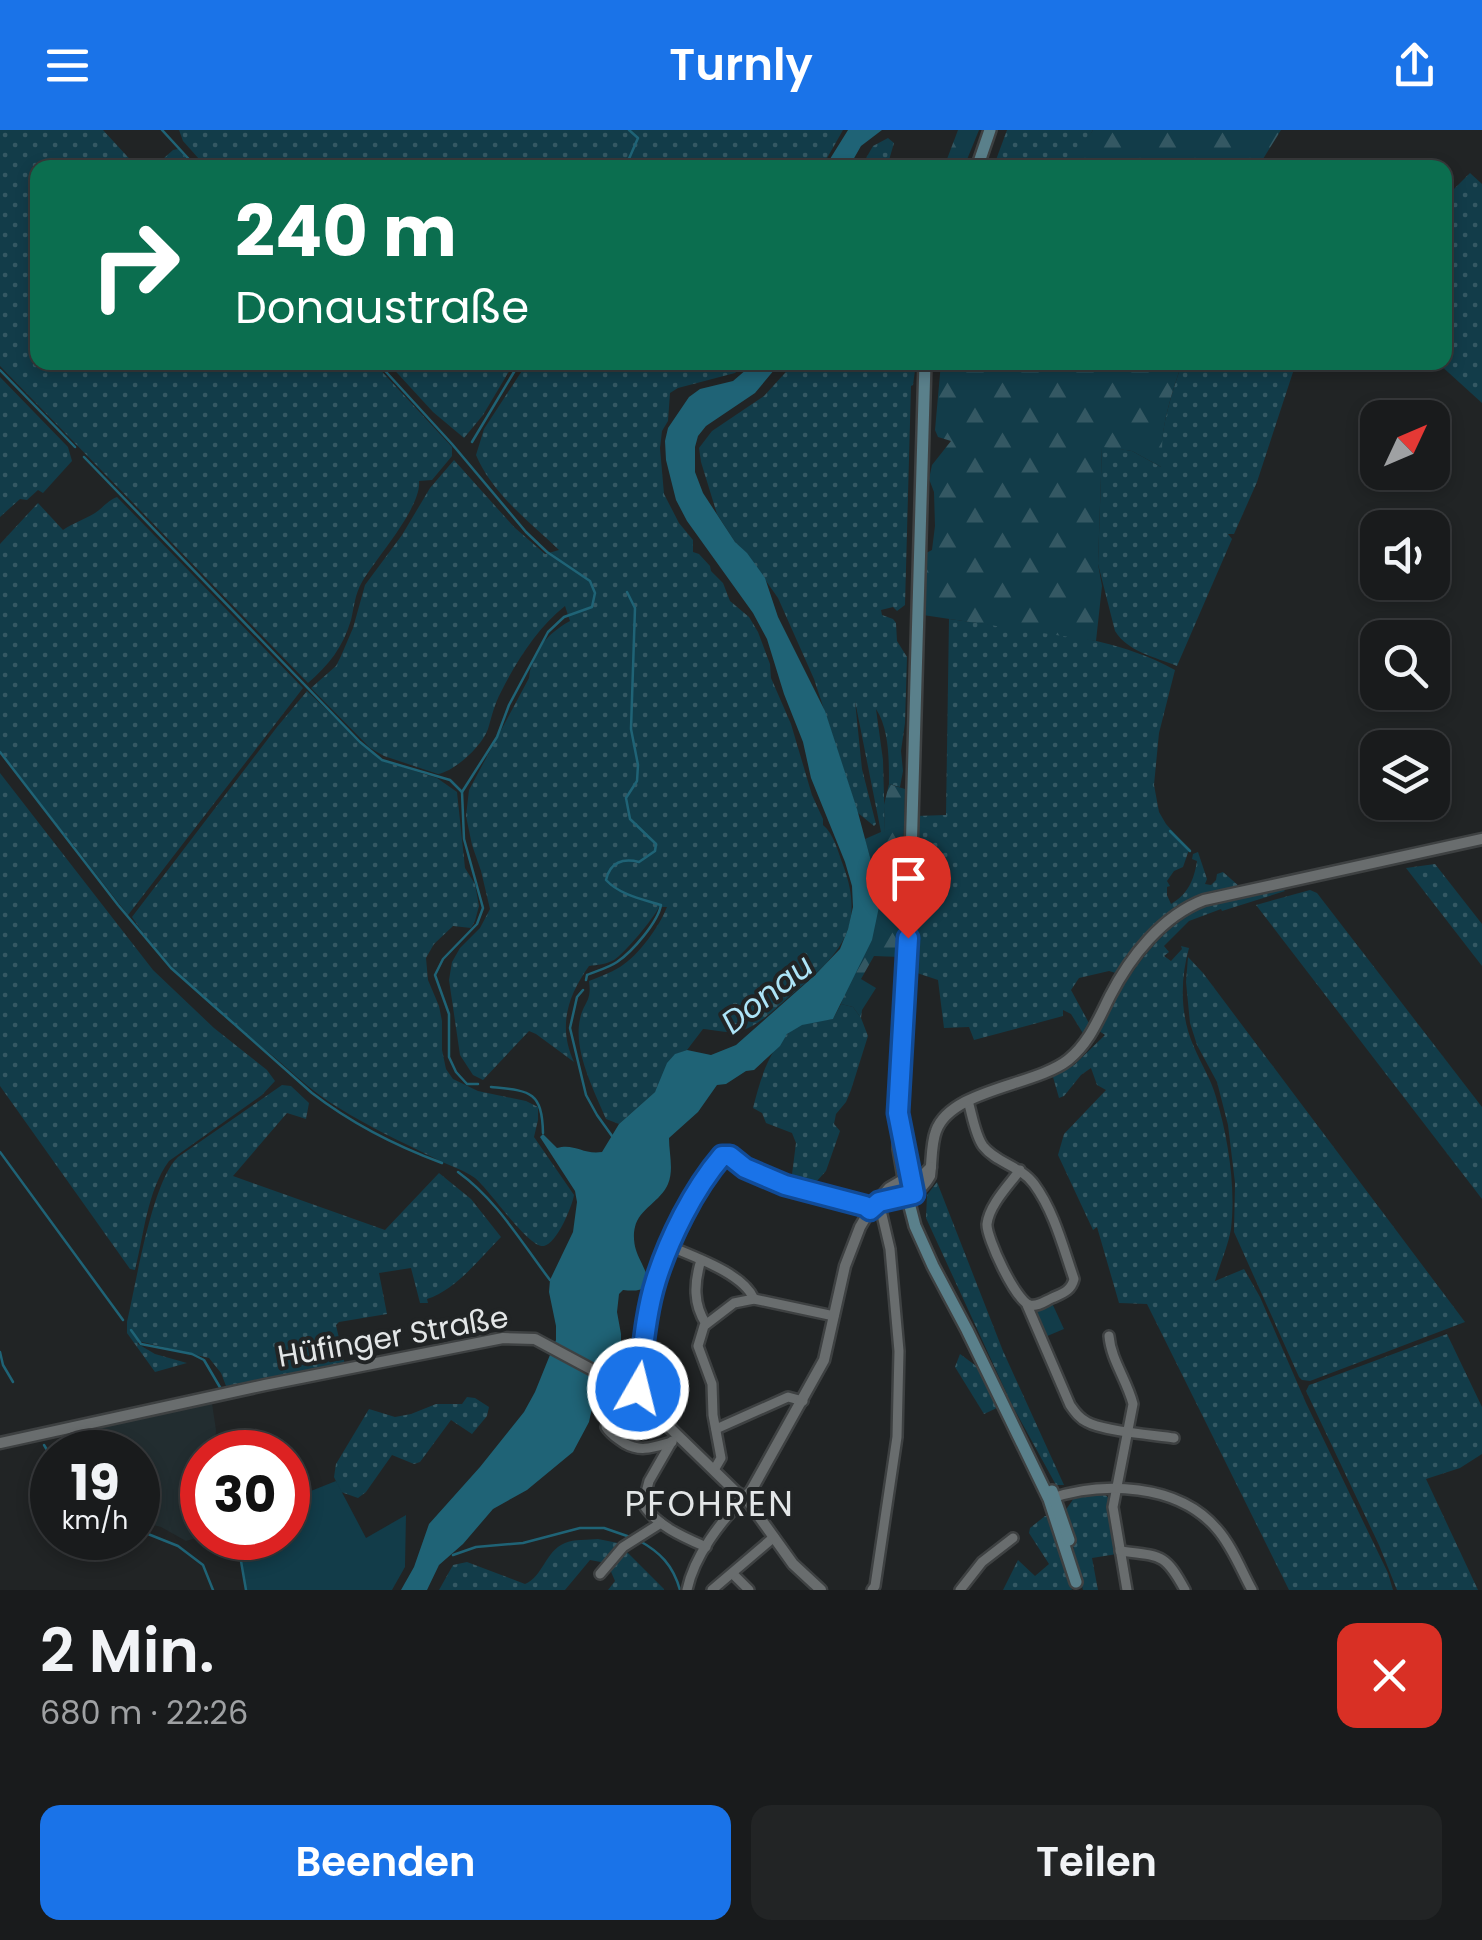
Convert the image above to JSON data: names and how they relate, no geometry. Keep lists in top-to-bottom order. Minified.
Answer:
{"streets":{"street":["Hüfinger Straße"]},"districts":["PFOHREN"],"water":["Donau"],"north":"top right","page":{"header":"Turnly","turn":["240 m","Donaustraße"],"speed":"19 km/h","limit":"30","heading":["2 Min.","680 m · 22:26"],"buttons":["Beenden","Teilen"]}}
